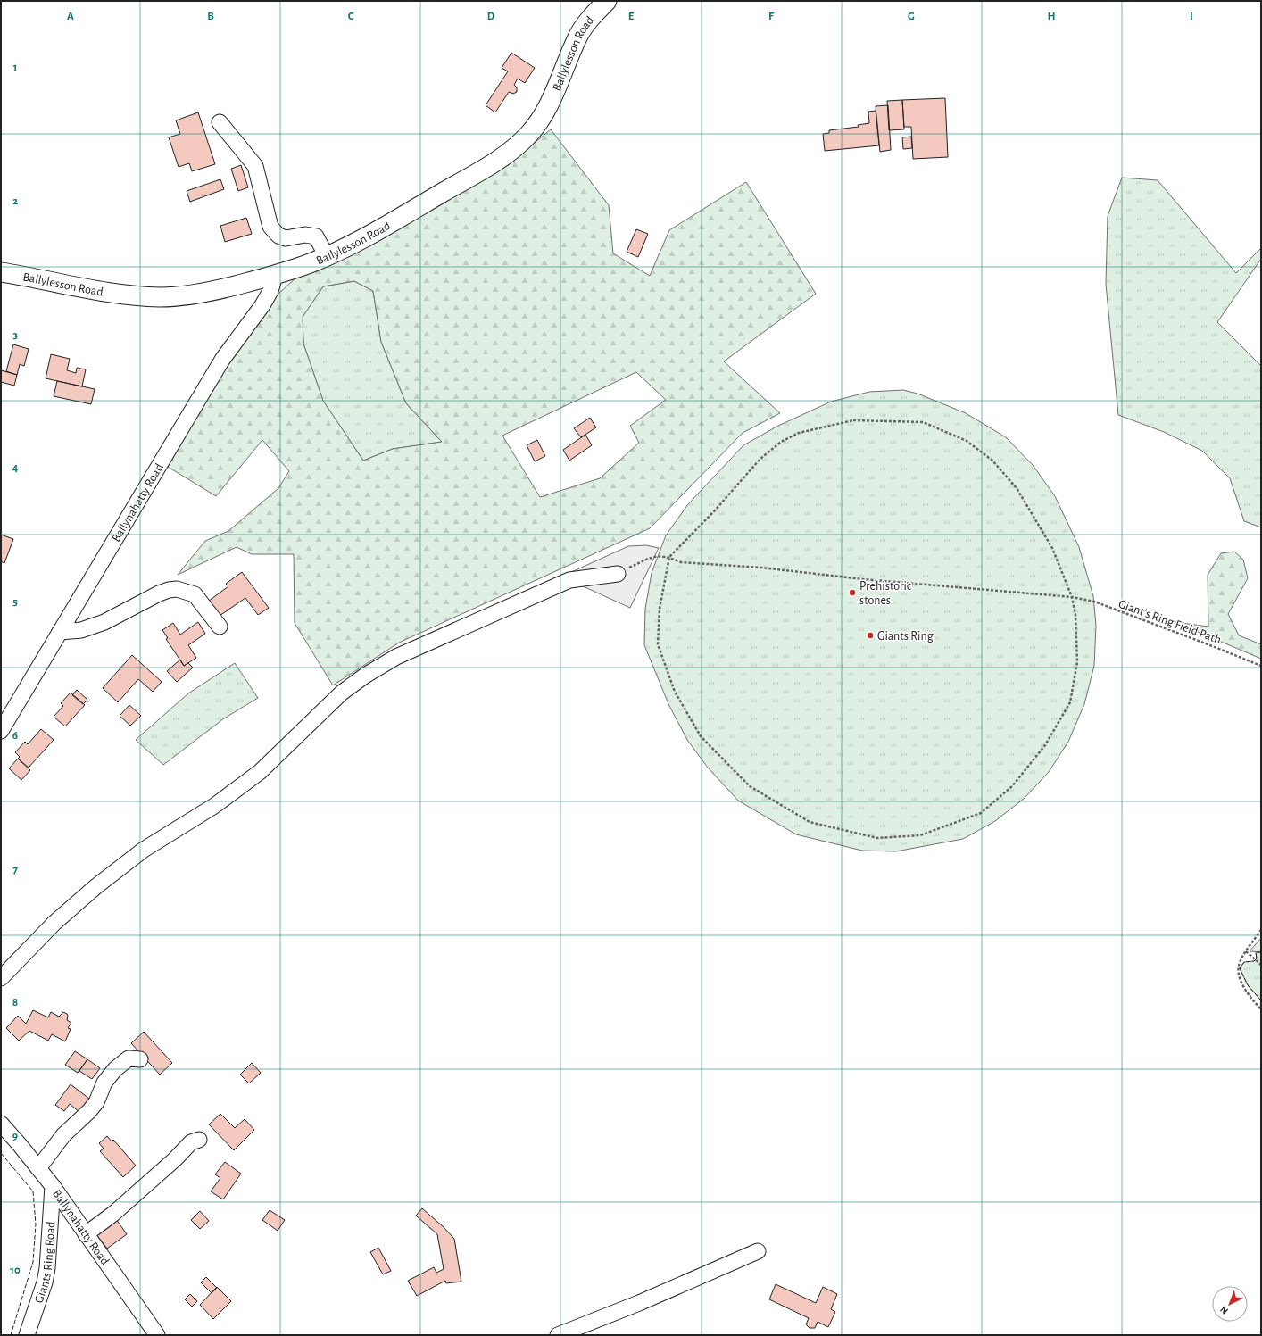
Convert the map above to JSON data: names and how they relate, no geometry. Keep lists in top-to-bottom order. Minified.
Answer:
{"streets":{"main road":["Ballylesson Road"],"street":["Ballynahatty Road","Giants Ring Road"],"path":["Giant's Ring Field Path"]},"crossings":[["Ballylesson Road","Ballynahatty Road"],["Ballynahatty Road","Giants Ring Road"]],"places":["Prehistoric stones","Giants Ring"],"north":"bottom left","grid":{"columns":["A","B","C","D","E","F","G","H","I"],"rows":["1","2","3","4","5","6","7","8","9","10"]}}
